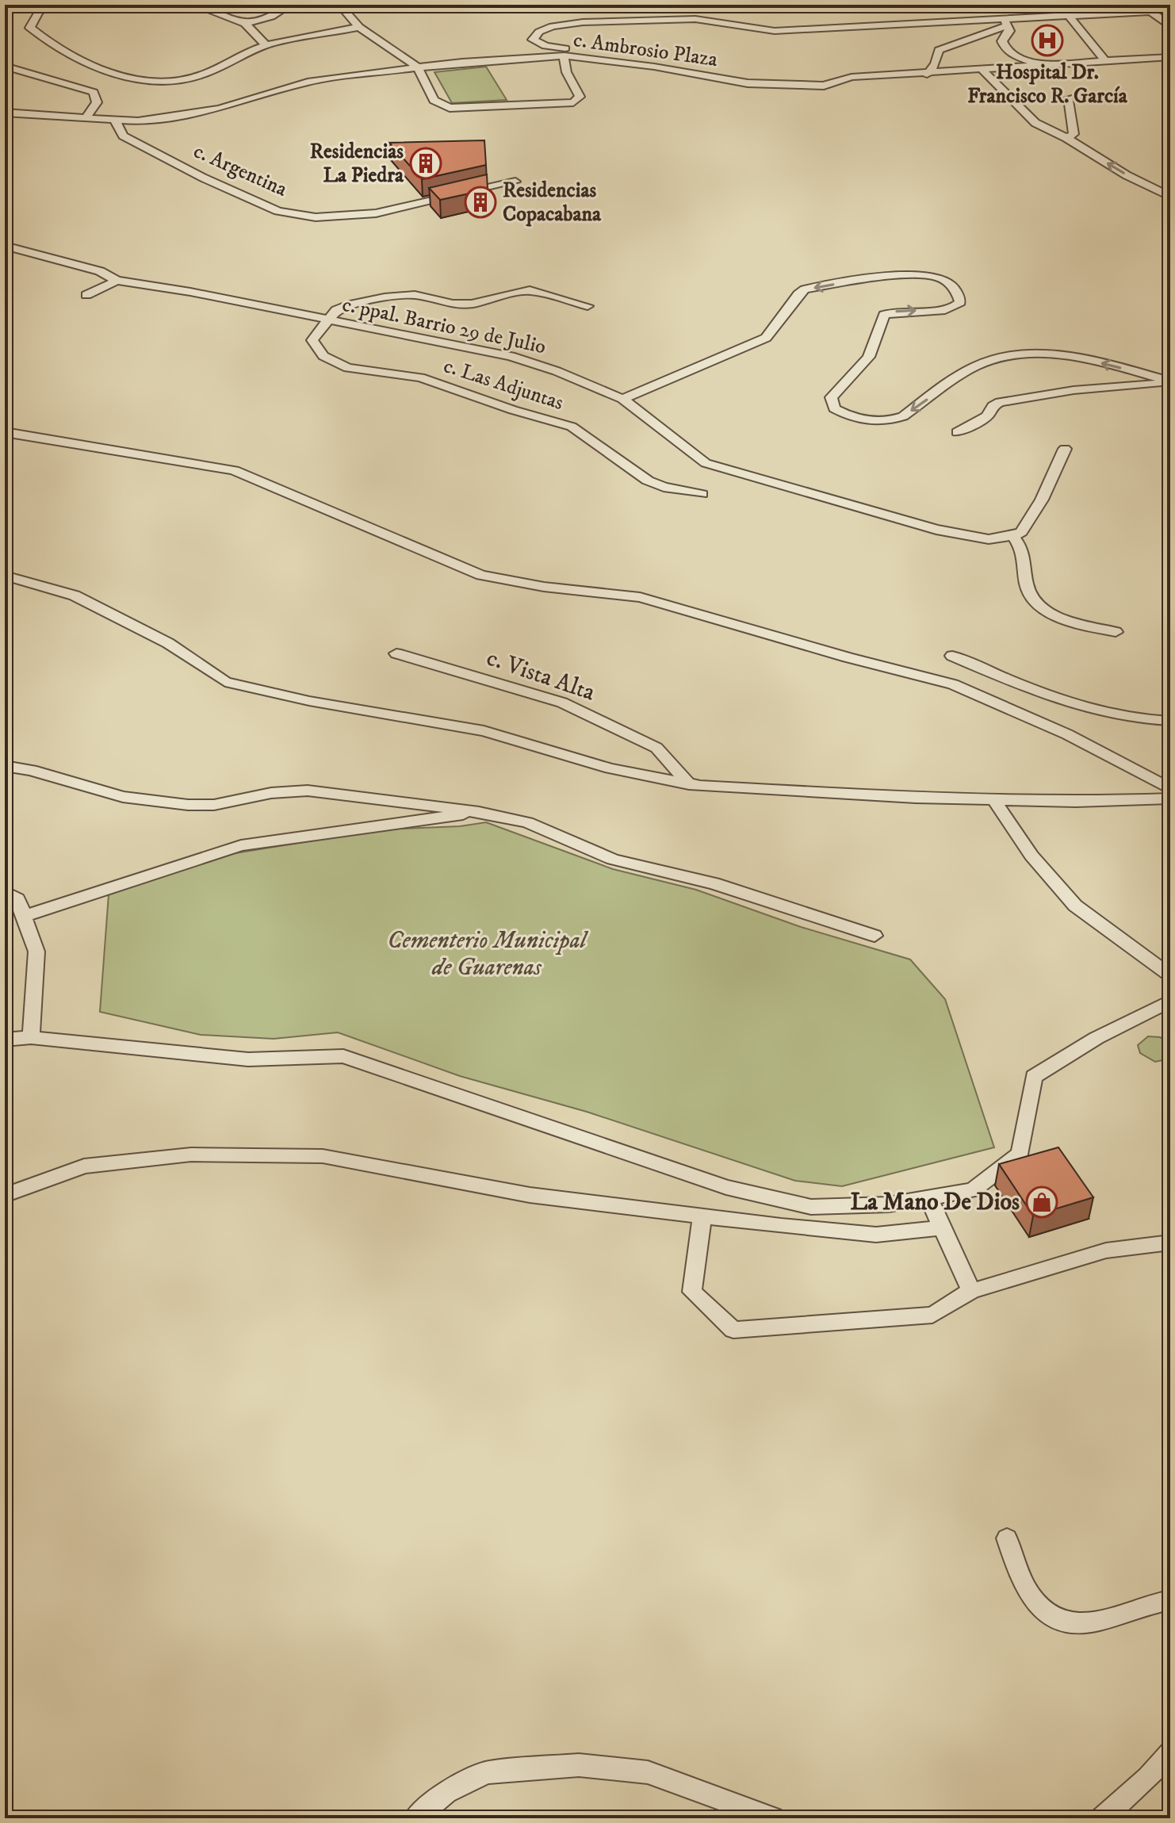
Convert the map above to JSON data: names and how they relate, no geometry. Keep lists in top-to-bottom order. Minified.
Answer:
{"streets":{"street":["c. Ambrosio Plaza","c. Argentina","c. ppal. Barrio 29 de Julio","c. Las Adjuntas","c. Vista Alta"]},"crossings":[["c. Ambrosio Plaza","c. Argentina"],["c. ppal. Barrio 29 de Julio","c. Las Adjuntas"]],"parks":["Cementerio Municipal de Guarenas"],"places":{"hospital":["Hospital Dr. Francisco R. García"],"building":["Residencias La Piedra","Residencias Copacabana"],"shop":["La Mano De Dios"]}}
